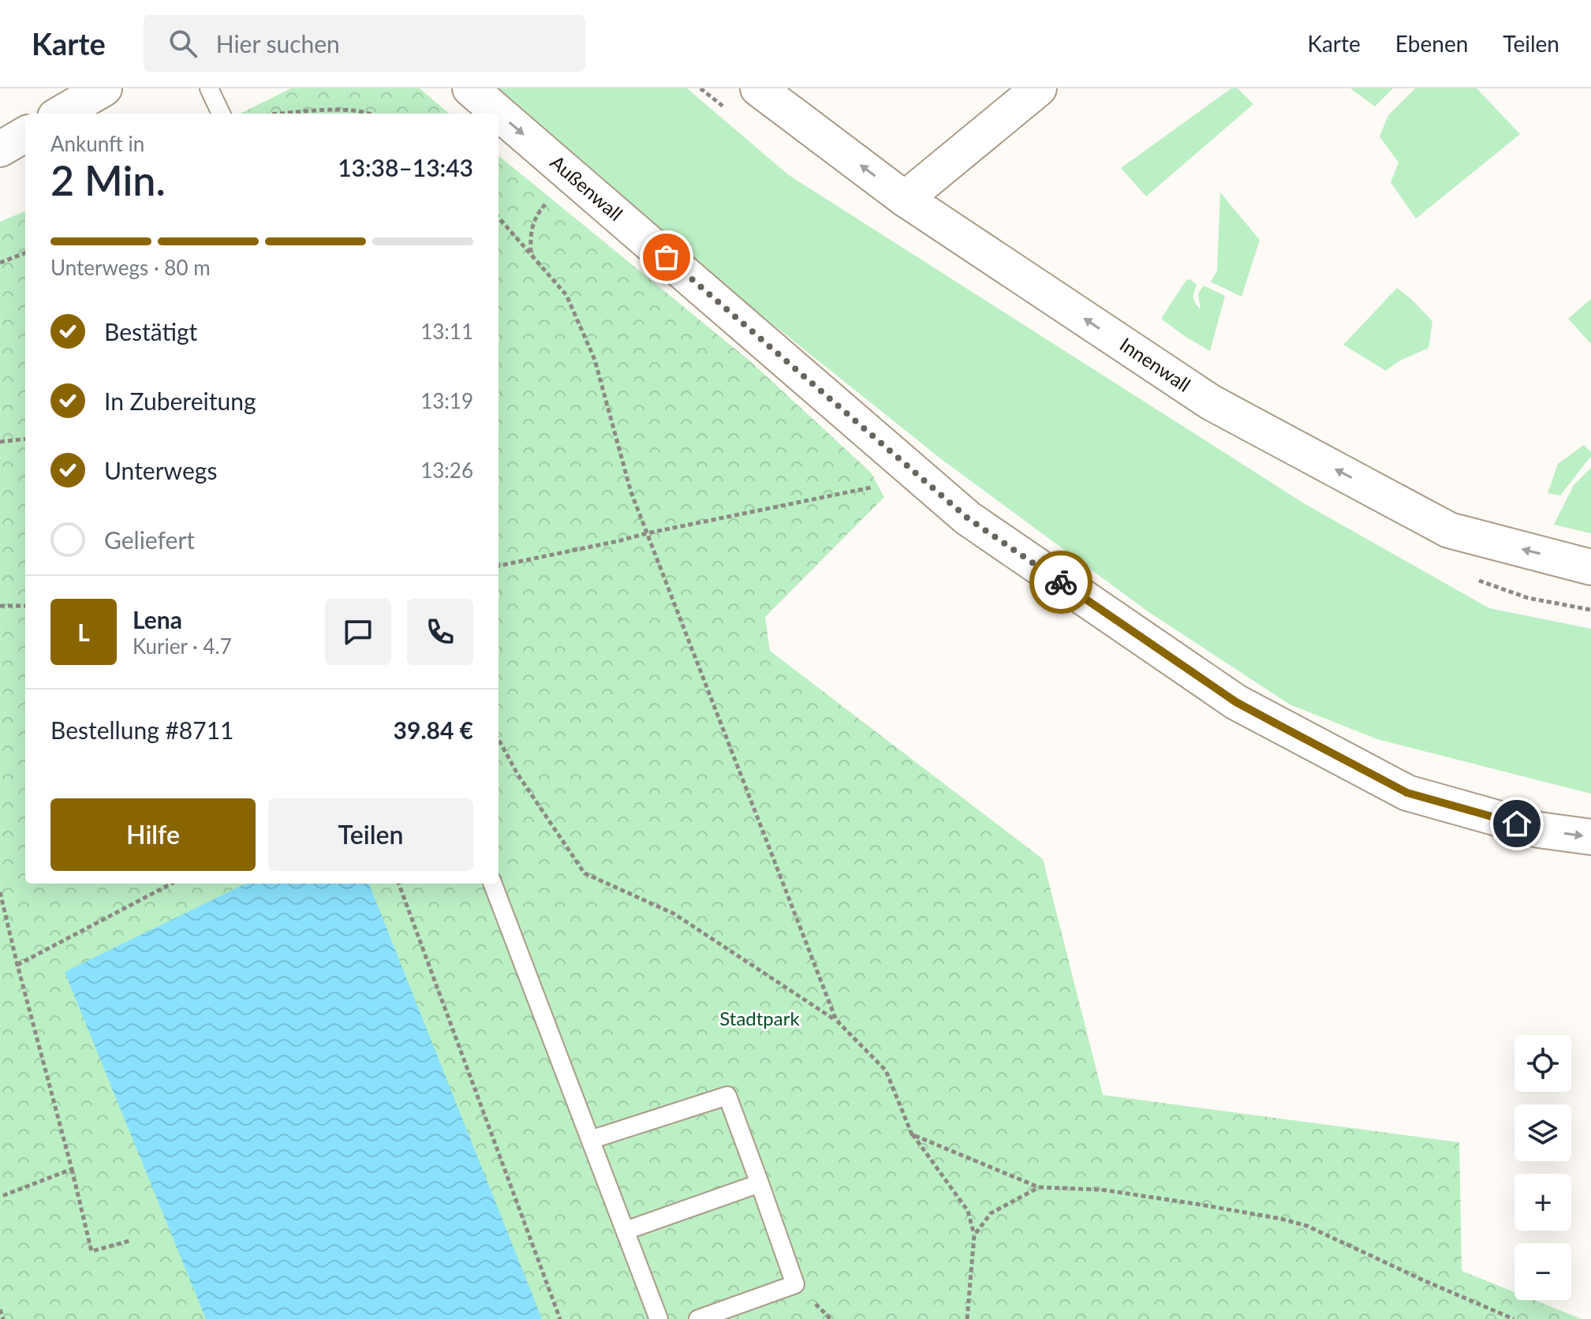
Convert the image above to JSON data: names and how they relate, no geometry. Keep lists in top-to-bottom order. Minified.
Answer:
{"streets":{"street":["Außenwall","Innenwall"]},"one_way":["Außenwall","Innenwall"],"parks":["Stadtpark"],"page":{"header":"Karte","search":"Hier suchen","nav":["Karte","Ebenen","Teilen"],"heading":["2 Min.","Ankunft in","13:38–13:43"],"panel":["Lena","Kurier · 4.7","Bestellung #8711","39.84 €"],"bar":"Unterwegs · 80 m","list":[["Bestätigt","13:11"],["In Zubereitung","13:19"],["Unterwegs","13:26"],"Geliefert"],"round":"L","buttons":["Hilfe","Teilen"],"map_buttons":["+","−"]}}
